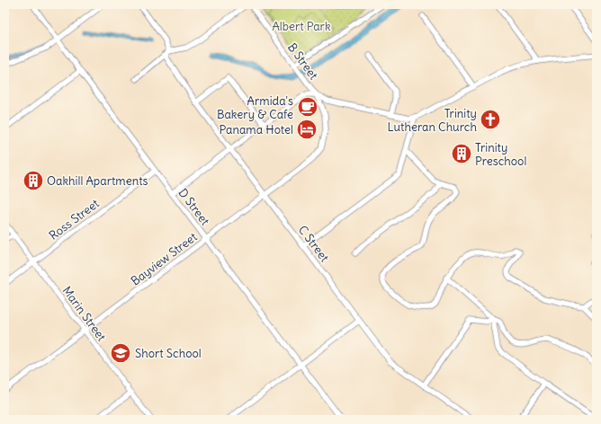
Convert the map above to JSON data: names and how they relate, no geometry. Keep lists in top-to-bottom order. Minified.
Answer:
{"streets":{"street":["B Street","D Street","Ross Street","C Street","Bayview Street","Marin Street"]},"crossings":[["B Street","Bayview Street"],["D Street","Ross Street"],["D Street","Bayview Street"],["Ross Street","Marin Street"],["C Street","Bayview Street"],["Bayview Street","Marin Street"]],"parks":["Albert Park"],"places":{"cafe":["Armida's Bakery & Cafe"],"church":["Trinity Lutheran Church"],"hotel":["Panama Hotel"],"building":["Trinity Preschool","Oakhill Apartments"],"school or university":["Short School"]}}
